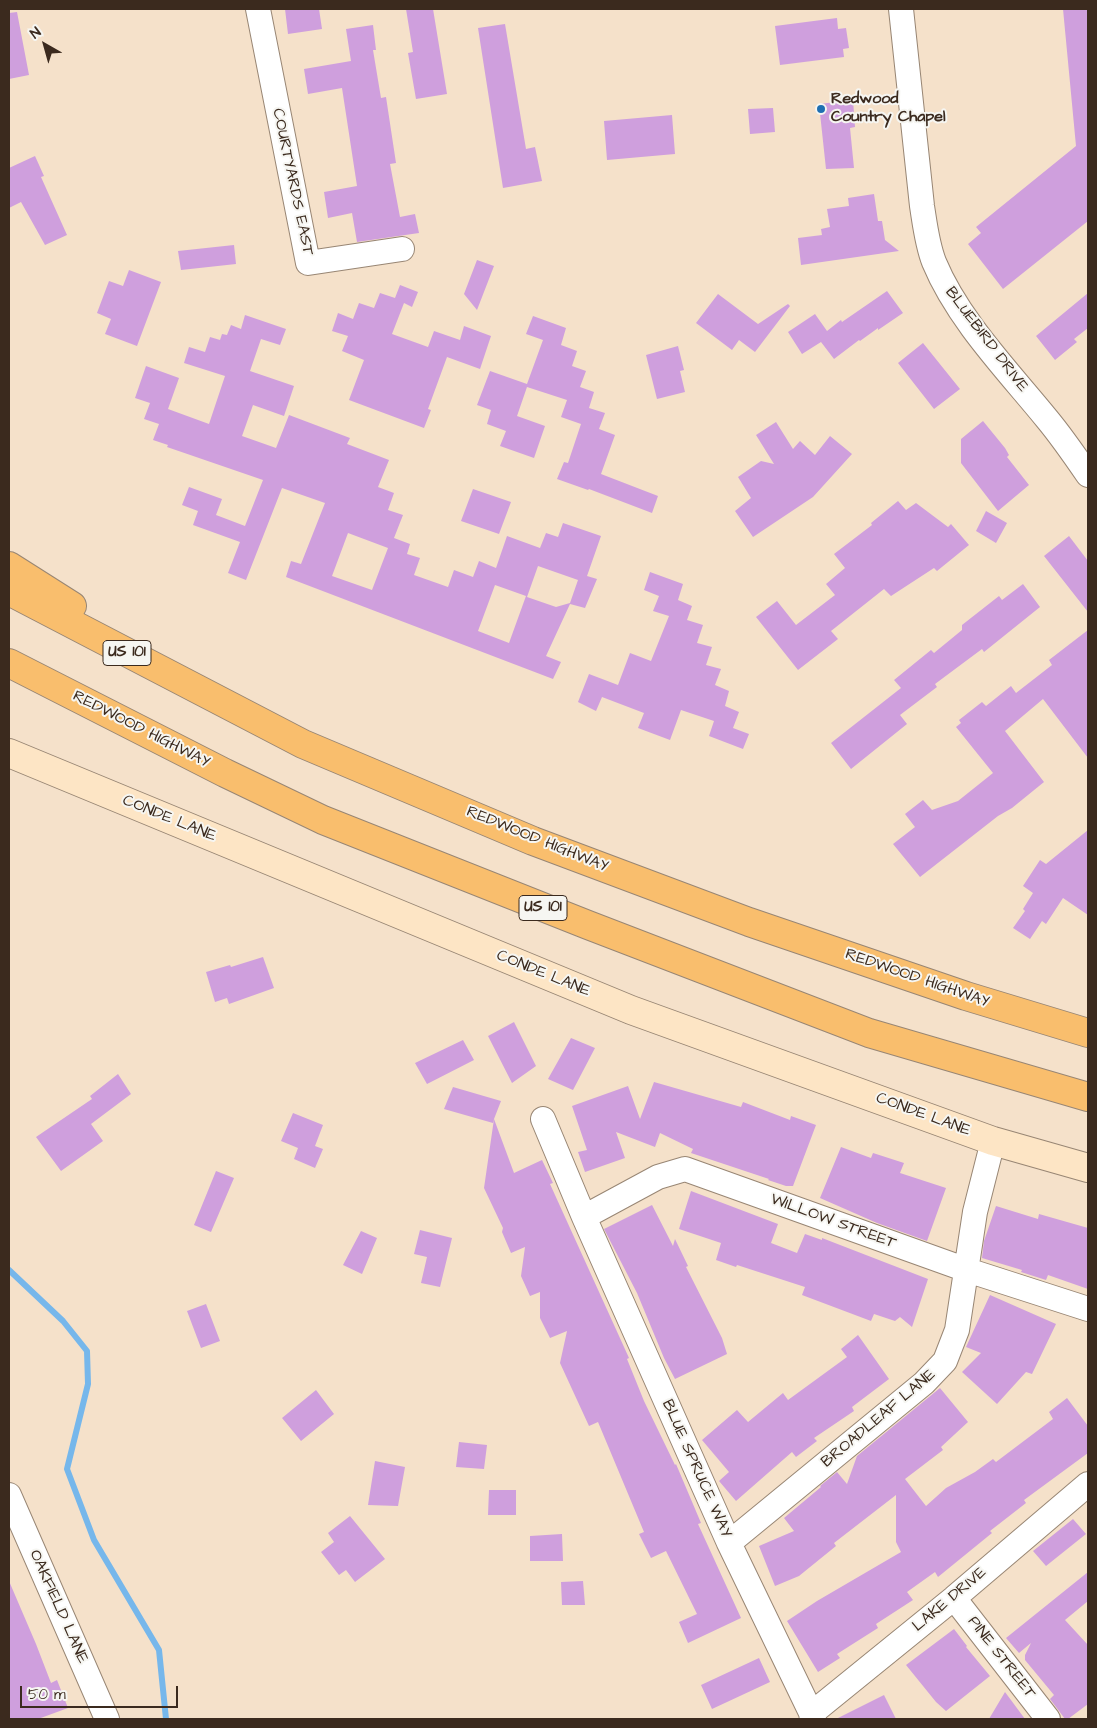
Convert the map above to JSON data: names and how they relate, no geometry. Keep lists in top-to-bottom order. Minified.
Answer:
{"streets":{"highway":["US 101","REDWOOD HIGHWAY"],"street":["COURTYARDS EAST","BLUEBIRD DRIVE","CONDE LANE","WILLOW STREET","BROADLEAF LANE","BLUE SPRUCE WAY","LAKE DRIVE","OAKFIELD LANE","PINE STREET"]},"crossings":[["CONDE LANE","BROADLEAF LANE"],["WILLOW STREET","BROADLEAF LANE"],["WILLOW STREET","BLUE SPRUCE WAY"],["BROADLEAF LANE","BLUE SPRUCE WAY"],["BLUE SPRUCE WAY","LAKE DRIVE"],["LAKE DRIVE","PINE STREET"]],"places":["Redwood Country Chapel"],"scale_bar":"50 m","north":"top left"}
